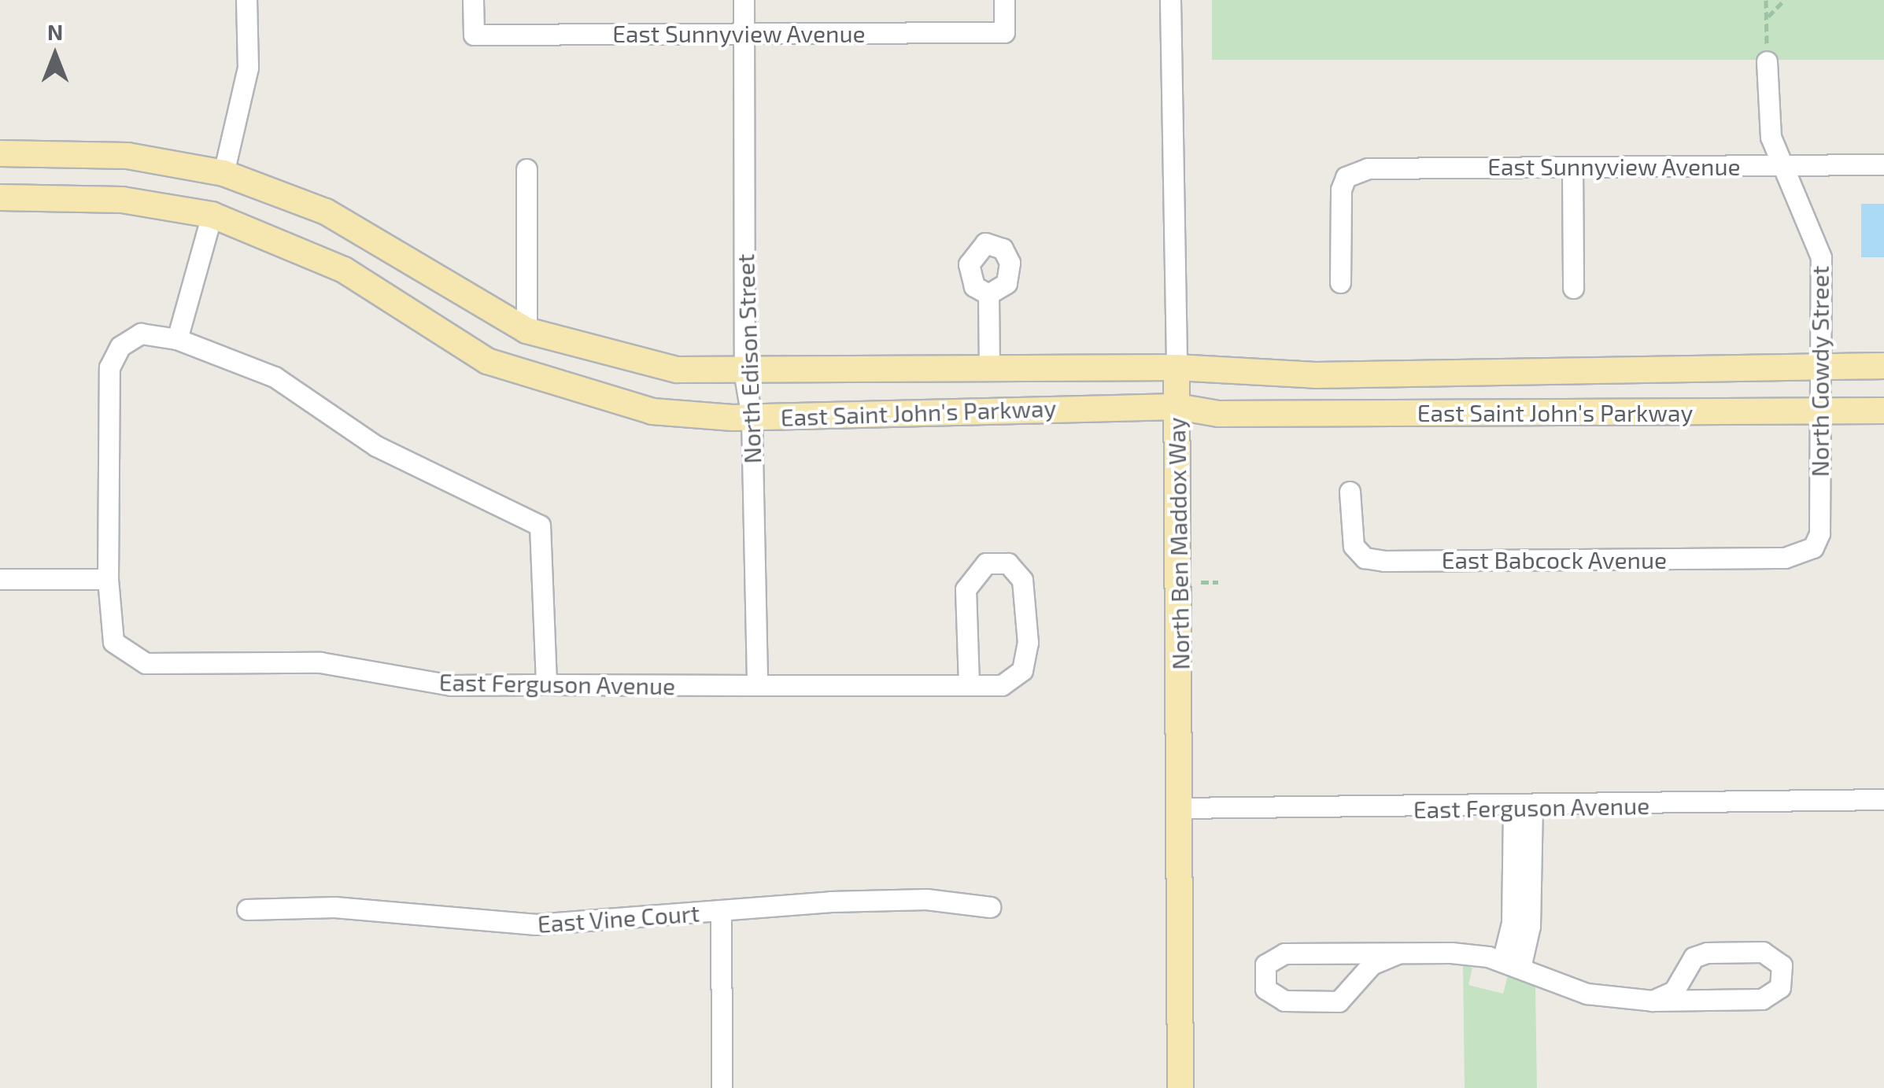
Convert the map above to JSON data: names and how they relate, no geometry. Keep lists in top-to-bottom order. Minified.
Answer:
{"streets":{"main road":["East Saint John's Parkway","North Ben Maddox Way"],"street":["East Sunnyview Avenue","North Edison Street","North Gowdy Street","East Babcock Avenue","East Ferguson Avenue","East Vine Court"]},"crossings":[["East Sunnyview Avenue","North Edison Street"],["East Sunnyview Avenue","North Gowdy Street"],["North Edison Street","East Saint John's Parkway"],["North Edison Street","East Ferguson Avenue"],["North Gowdy Street","East Saint John's Parkway"],["North Gowdy Street","East Babcock Avenue"],["East Saint John's Parkway","North Ben Maddox Way"],["North Ben Maddox Way","East Ferguson Avenue"]],"north":"top"}
